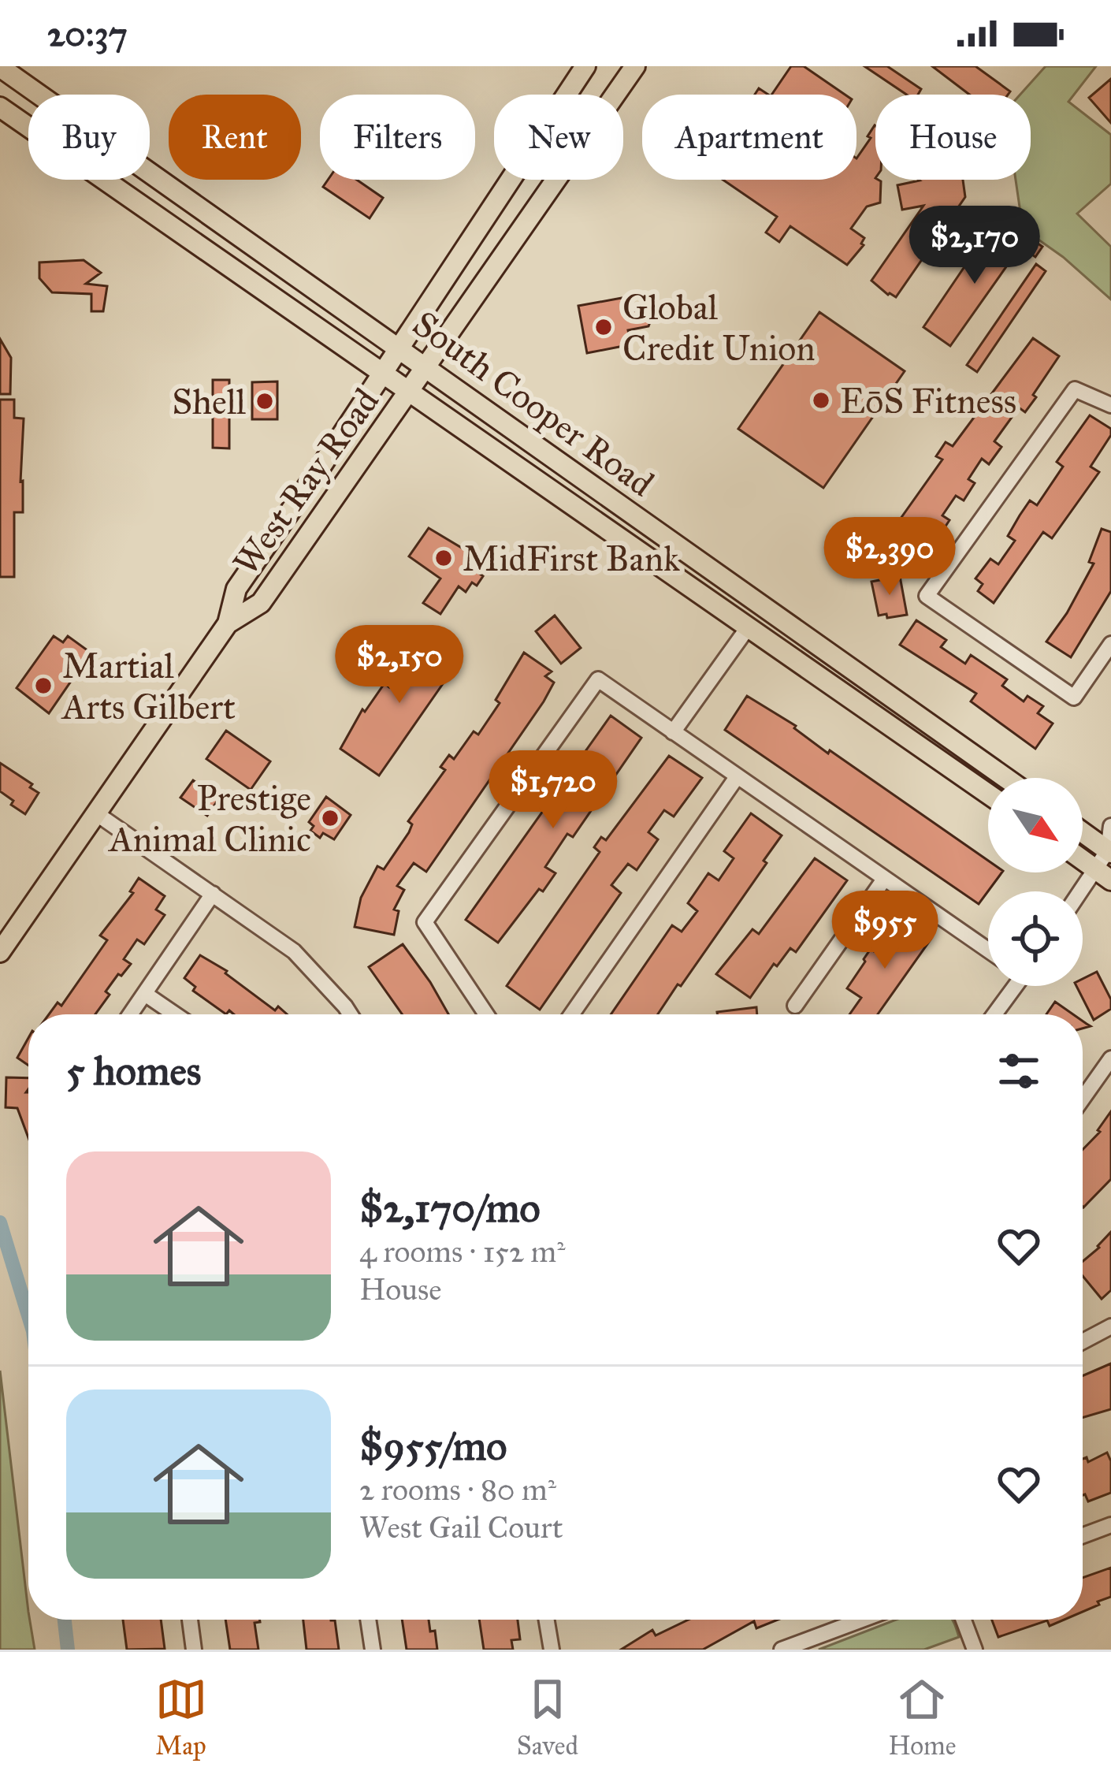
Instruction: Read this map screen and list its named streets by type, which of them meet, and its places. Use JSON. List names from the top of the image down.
{
  "streets": {
    "main road": ["South Cooper Road", "West Ray Road"]
  },
  "crossings": [
    ["South Cooper Road", "West Ray Road"]
  ],
  "places": [
    "Global Credit Union",
    "EōS Fitness",
    "Shell",
    "MidFirst Bank",
    "Martial Arts Gilbert",
    "Prestige Animal Clinic"
  ],
  "north": "bottom right",
  "page": {
    "status": "20:37",
    "chip": [
      "Buy",
      "Rent",
      "Filters",
      "New",
      "Apartment",
      "House"
    ],
    "price": [
      "$2,170",
      "$2,390",
      "$2,150",
      "$1,720",
      "$955"
    ],
    "heading": "5 homes",
    "list": [
      {
        "name": "$2,170/mo",
        "note": "4 rooms · 152 m² · House"
      },
      {
        "name": "$955/mo",
        "note": "2 rooms · 80 m² · West Gail Court"
      }
    ],
    "tabs": ["Map", "Saved", "Home"]
  }
}
